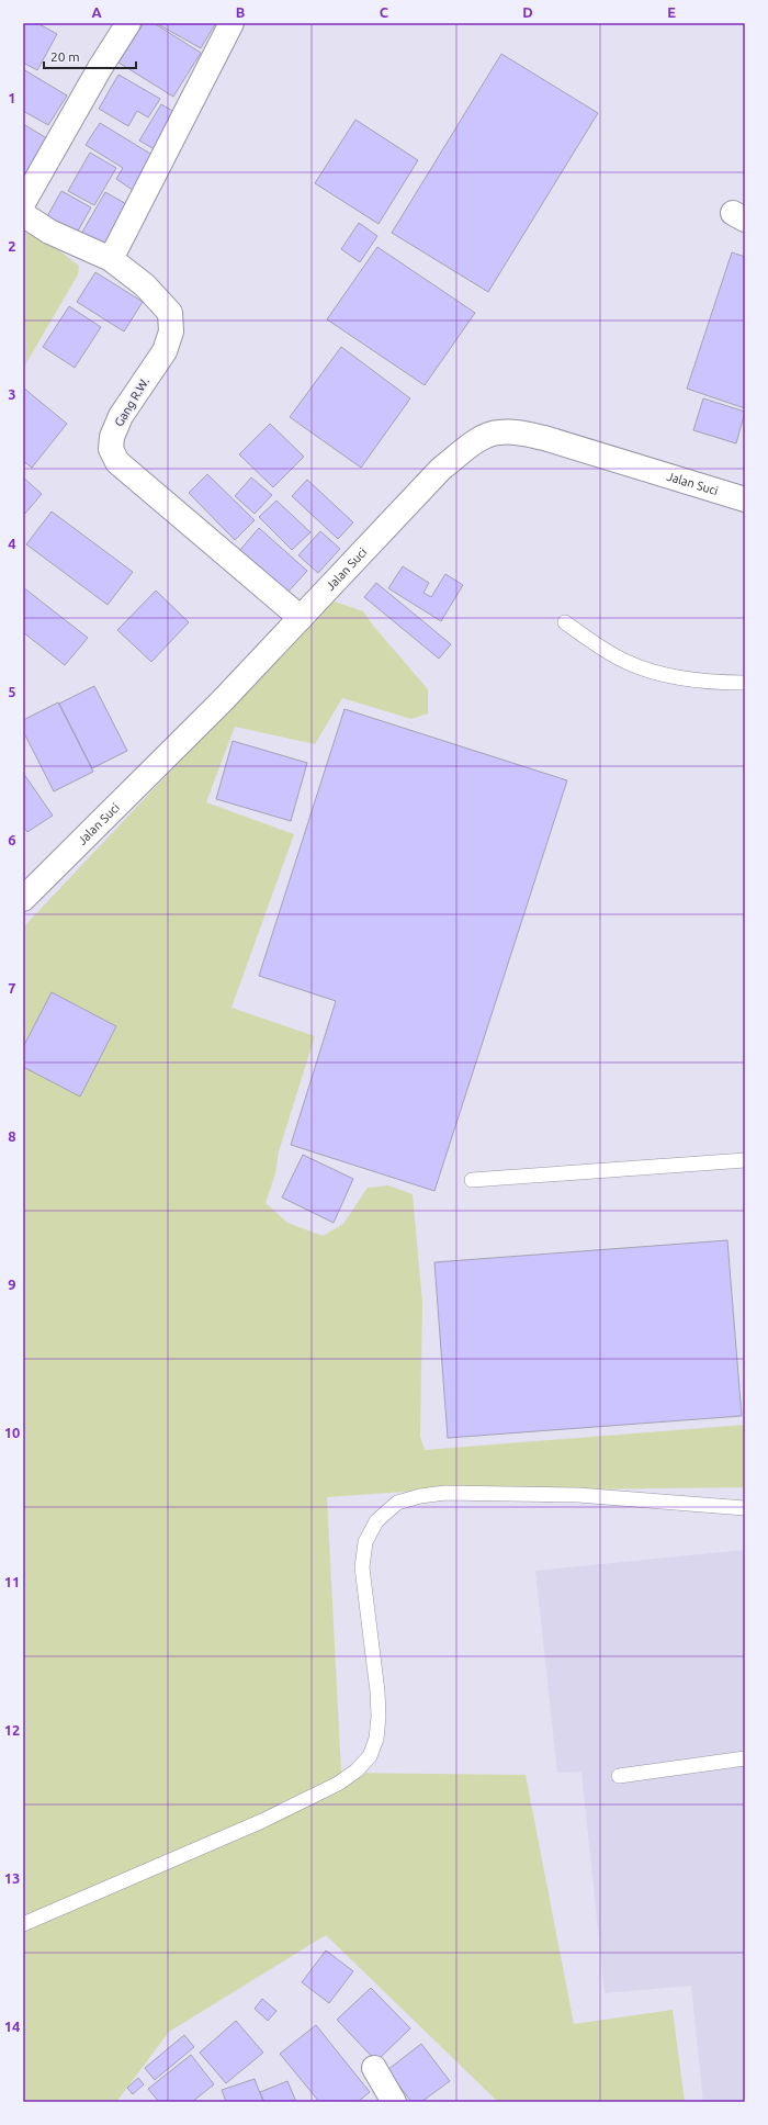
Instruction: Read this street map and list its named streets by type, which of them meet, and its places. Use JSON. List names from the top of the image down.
{
  "streets": {
    "street": ["Gang R.W.", "Jalan Suci"]
  },
  "crossings": [
    ["Gang R.W.", "Jalan Suci"]
  ],
  "scale_bar": "20 m",
  "grid": {
    "columns": [
      "A",
      "B",
      "C",
      "D",
      "E"
    ],
    "rows": [
      "1",
      "2",
      "3",
      "4",
      "5",
      "6",
      "7",
      "8",
      "9",
      "10",
      "11",
      "12",
      "13",
      "14"
    ]
  }
}
